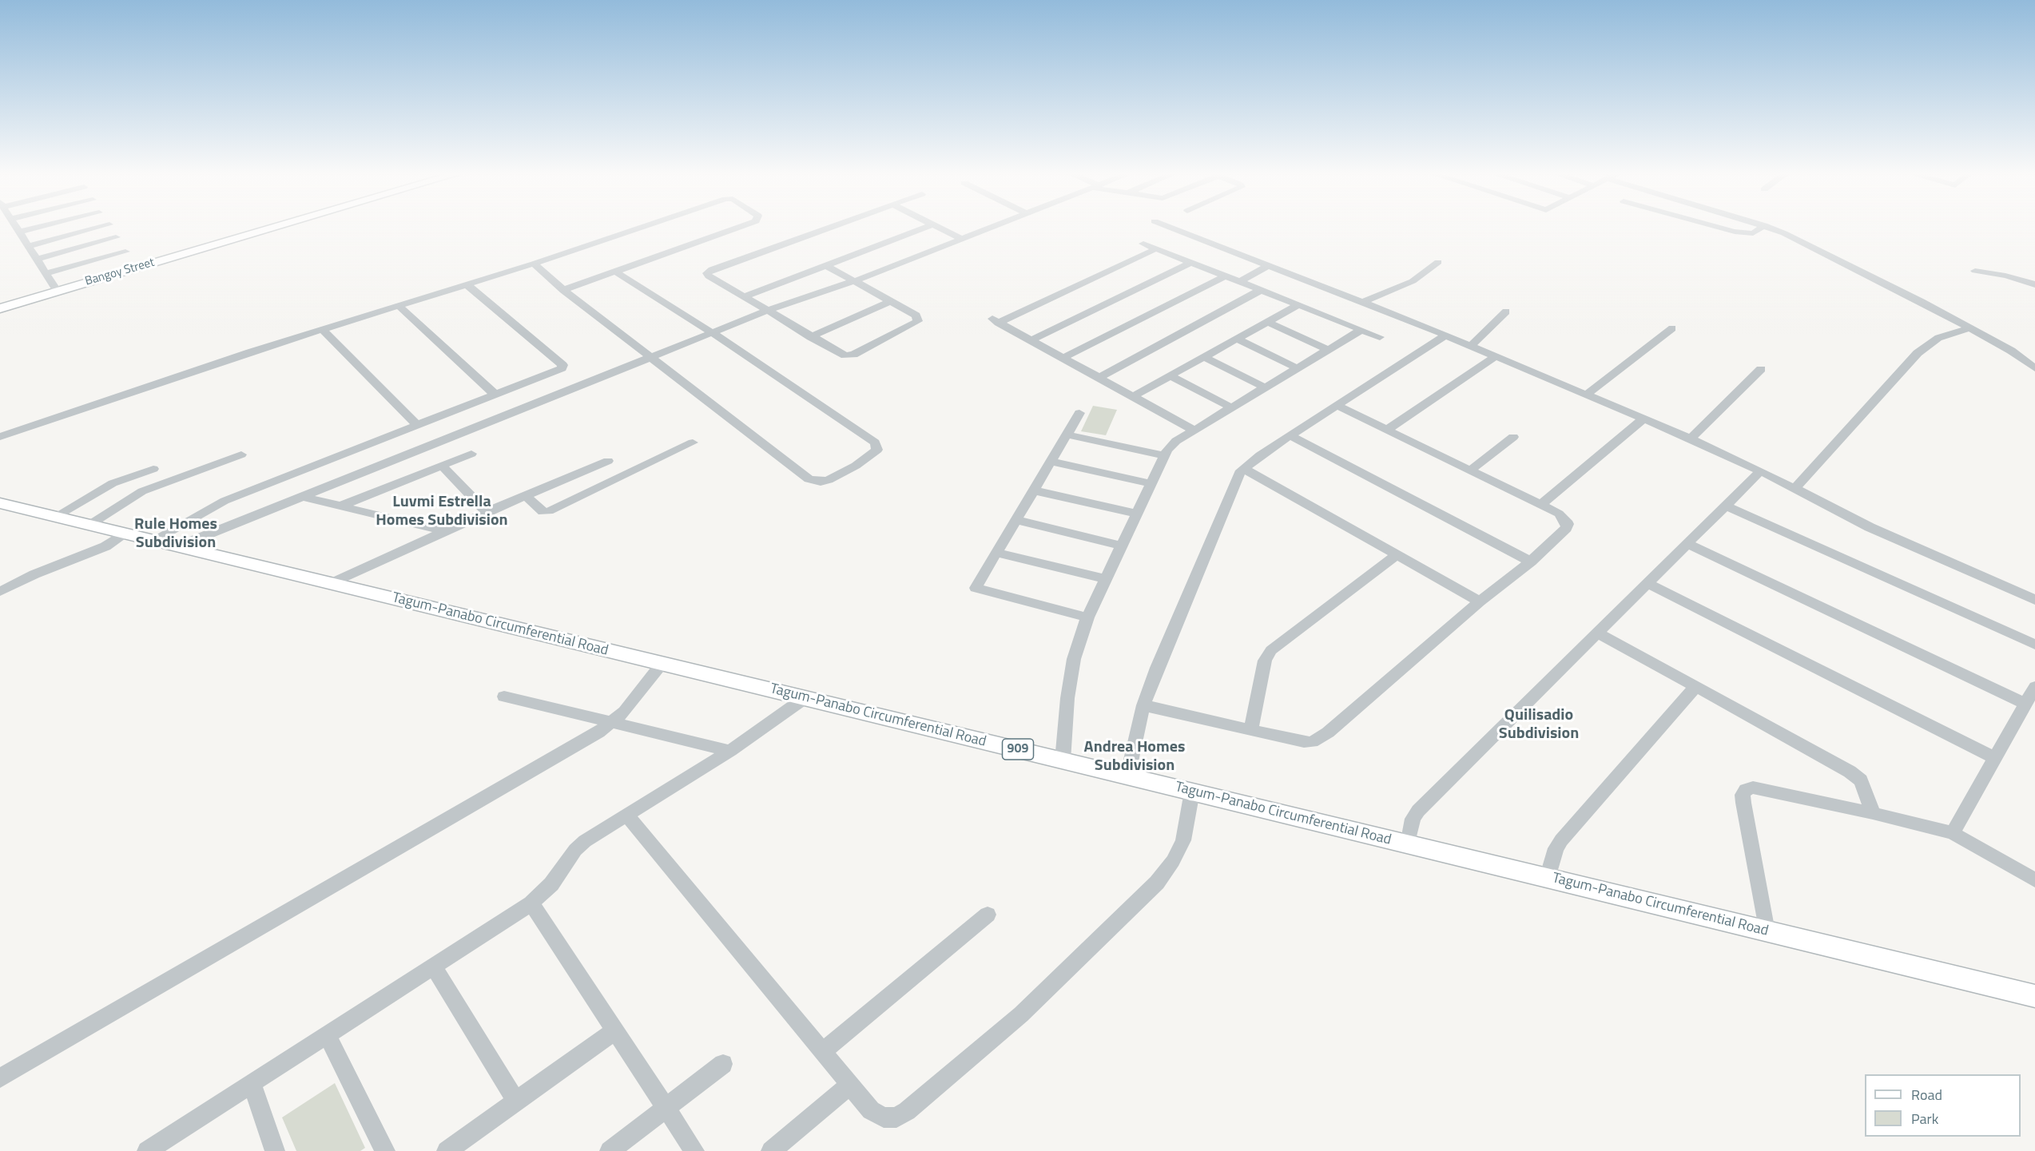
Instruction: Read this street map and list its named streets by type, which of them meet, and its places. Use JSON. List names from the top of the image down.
{
  "streets": {
    "main road": ["Bangoy Street", "Tagum-Panabo Circumferential Road", "909"]
  },
  "districts": [
    "Luvmi Estrella Homes Subdivision",
    "Rule Homes Subdivision",
    "Quilisadio Subdivision",
    "Andrea Homes Subdivision"
  ],
  "legend": ["Road", "Park"]
}
